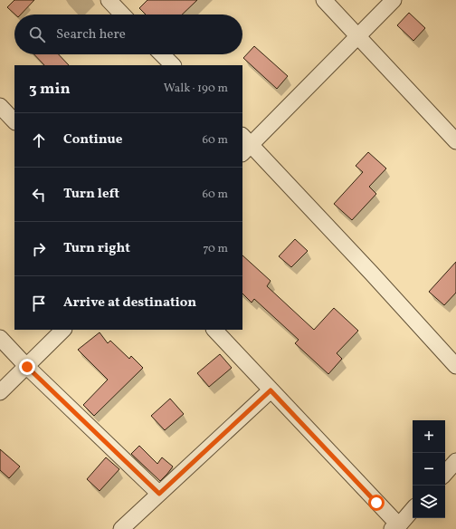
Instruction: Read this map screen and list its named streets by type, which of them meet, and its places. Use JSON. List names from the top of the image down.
{
  "page": {
    "search": "Search here",
    "heading": ["3 min", "Walk · 190 m"],
    "list": [
      ["Continue", "60 m"],
      ["Turn left", "60 m"],
      ["Turn right", "70 m"],
      "Arrive at destination"
    ],
    "map_buttons": ["+", "−"]
  }
}
